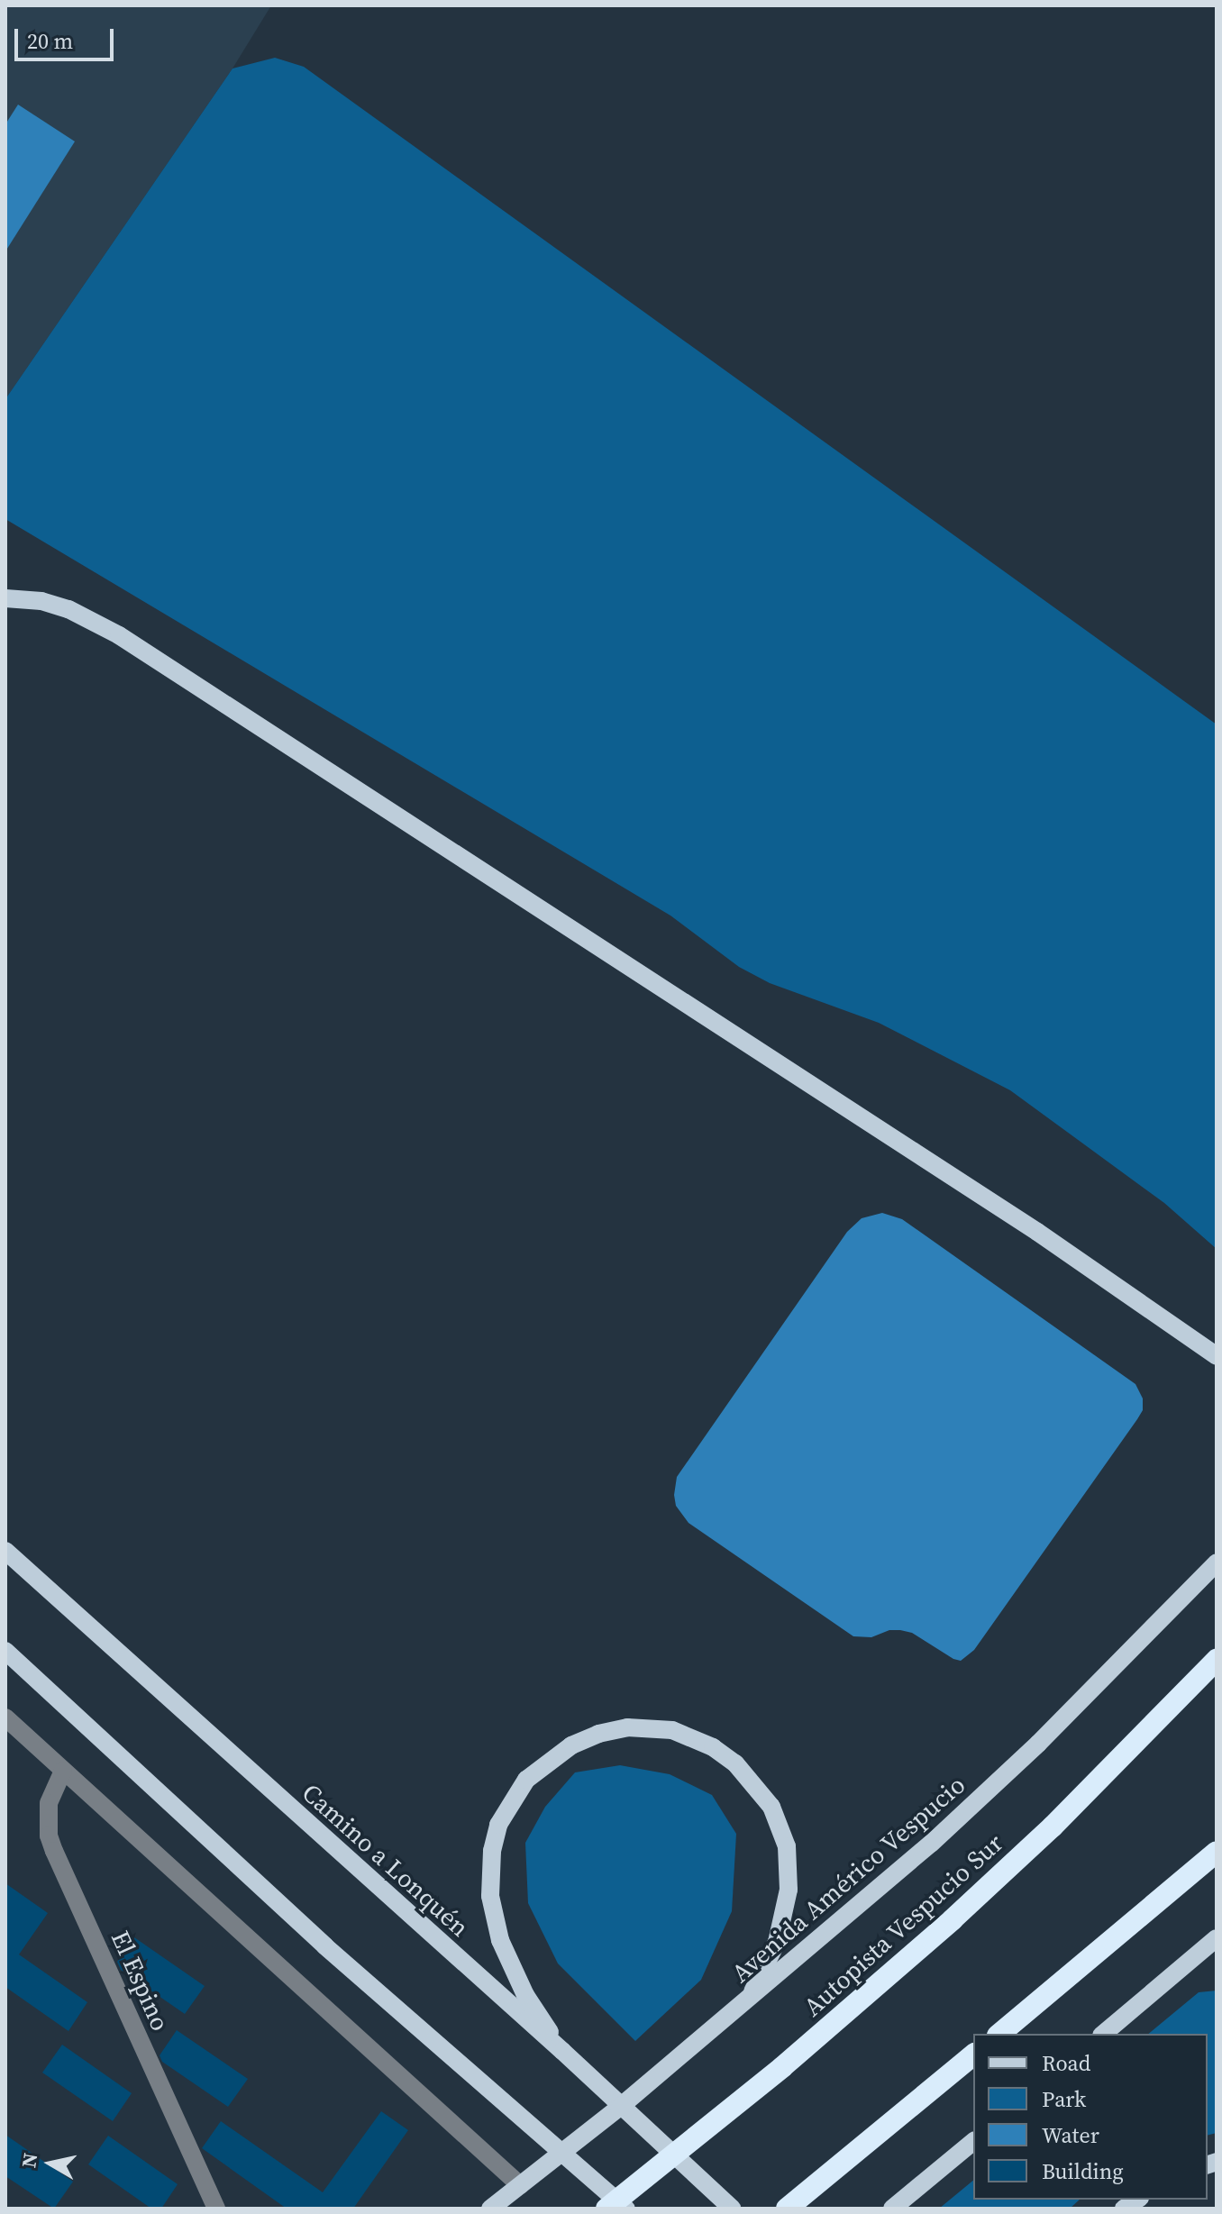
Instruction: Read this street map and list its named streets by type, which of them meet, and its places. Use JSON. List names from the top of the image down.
{
  "streets": {
    "highway": ["Autopista Vespucio Sur"],
    "main road": ["Camino a Lonquén", "Avenida Américo Vespucio"],
    "street": ["El Espino"]
  },
  "legend": [
    "Road",
    "Park",
    "Water",
    "Building"
  ],
  "scale_bar": "20 m",
  "north": "left"
}
